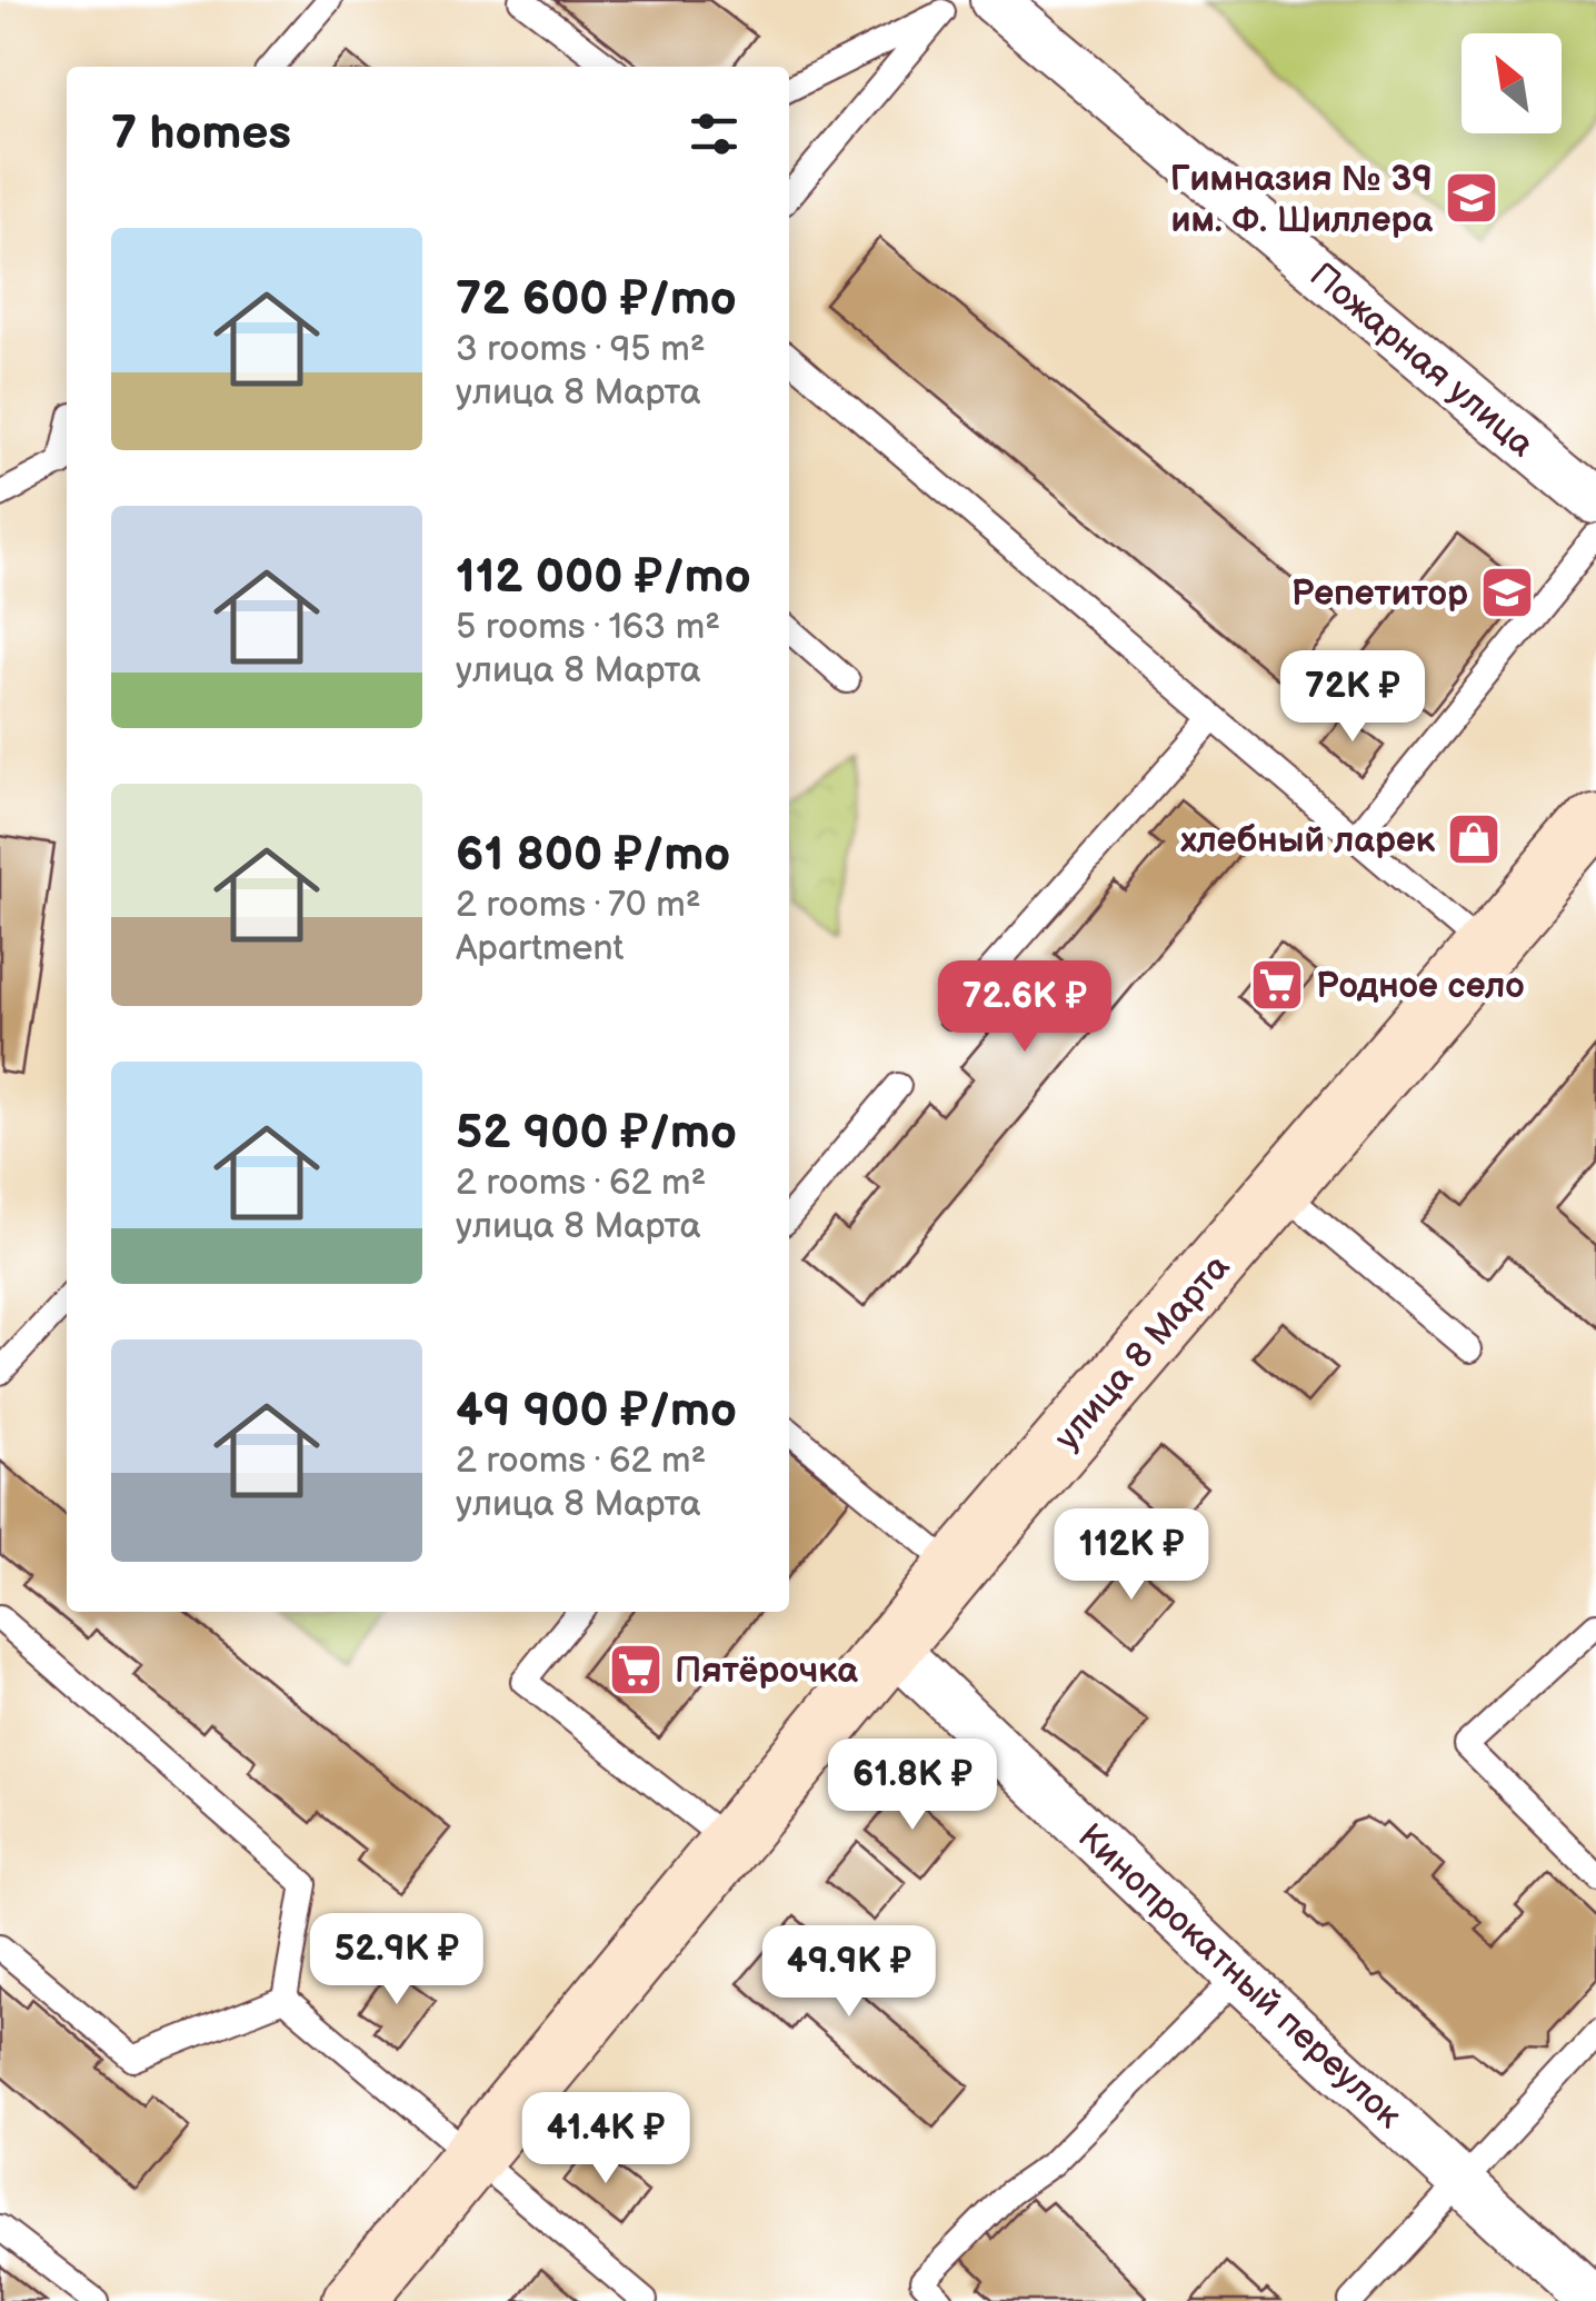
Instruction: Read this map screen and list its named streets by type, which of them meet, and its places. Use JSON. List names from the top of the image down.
{
  "streets": {
    "street": ["Пожарная улица", "улица 8 Марта", "Кинопрокатный переулок"]
  },
  "crossings": [
    ["улица 8 Марта", "Кинопрокатный переулок"]
  ],
  "places": {
    "school or university": ["Гимназия № 39 им. Ф. Шиллера", "Репетитор"],
    "shop": ["хлебный ларек"],
    "supermarket": ["Родное село", "Пятёрочка"]
  },
  "north": "top left",
  "page": {
    "heading": "7 homes",
    "list": [
      {
        "name": "72 600 ₽/mo",
        "note": "3 rooms · 95 m² · улица 8 Марта"
      },
      {
        "name": "112 000 ₽/mo",
        "note": "5 rooms · 163 m² · улица 8 Марта"
      },
      {
        "name": "61 800 ₽/mo",
        "note": "2 rooms · 70 m² · Apartment"
      },
      {
        "name": "52 900 ₽/mo",
        "note": "2 rooms · 62 m² · улица 8 Марта"
      },
      {
        "name": "49 900 ₽/mo",
        "note": "2 rooms · 62 m² · улица 8 Марта"
      }
    ],
    "price": [
      "72K ₽",
      "72.6K ₽",
      "112K ₽",
      "61.8K ₽",
      "52.9K ₽",
      "49.9K ₽",
      "41.4K ₽"
    ]
  }
}
